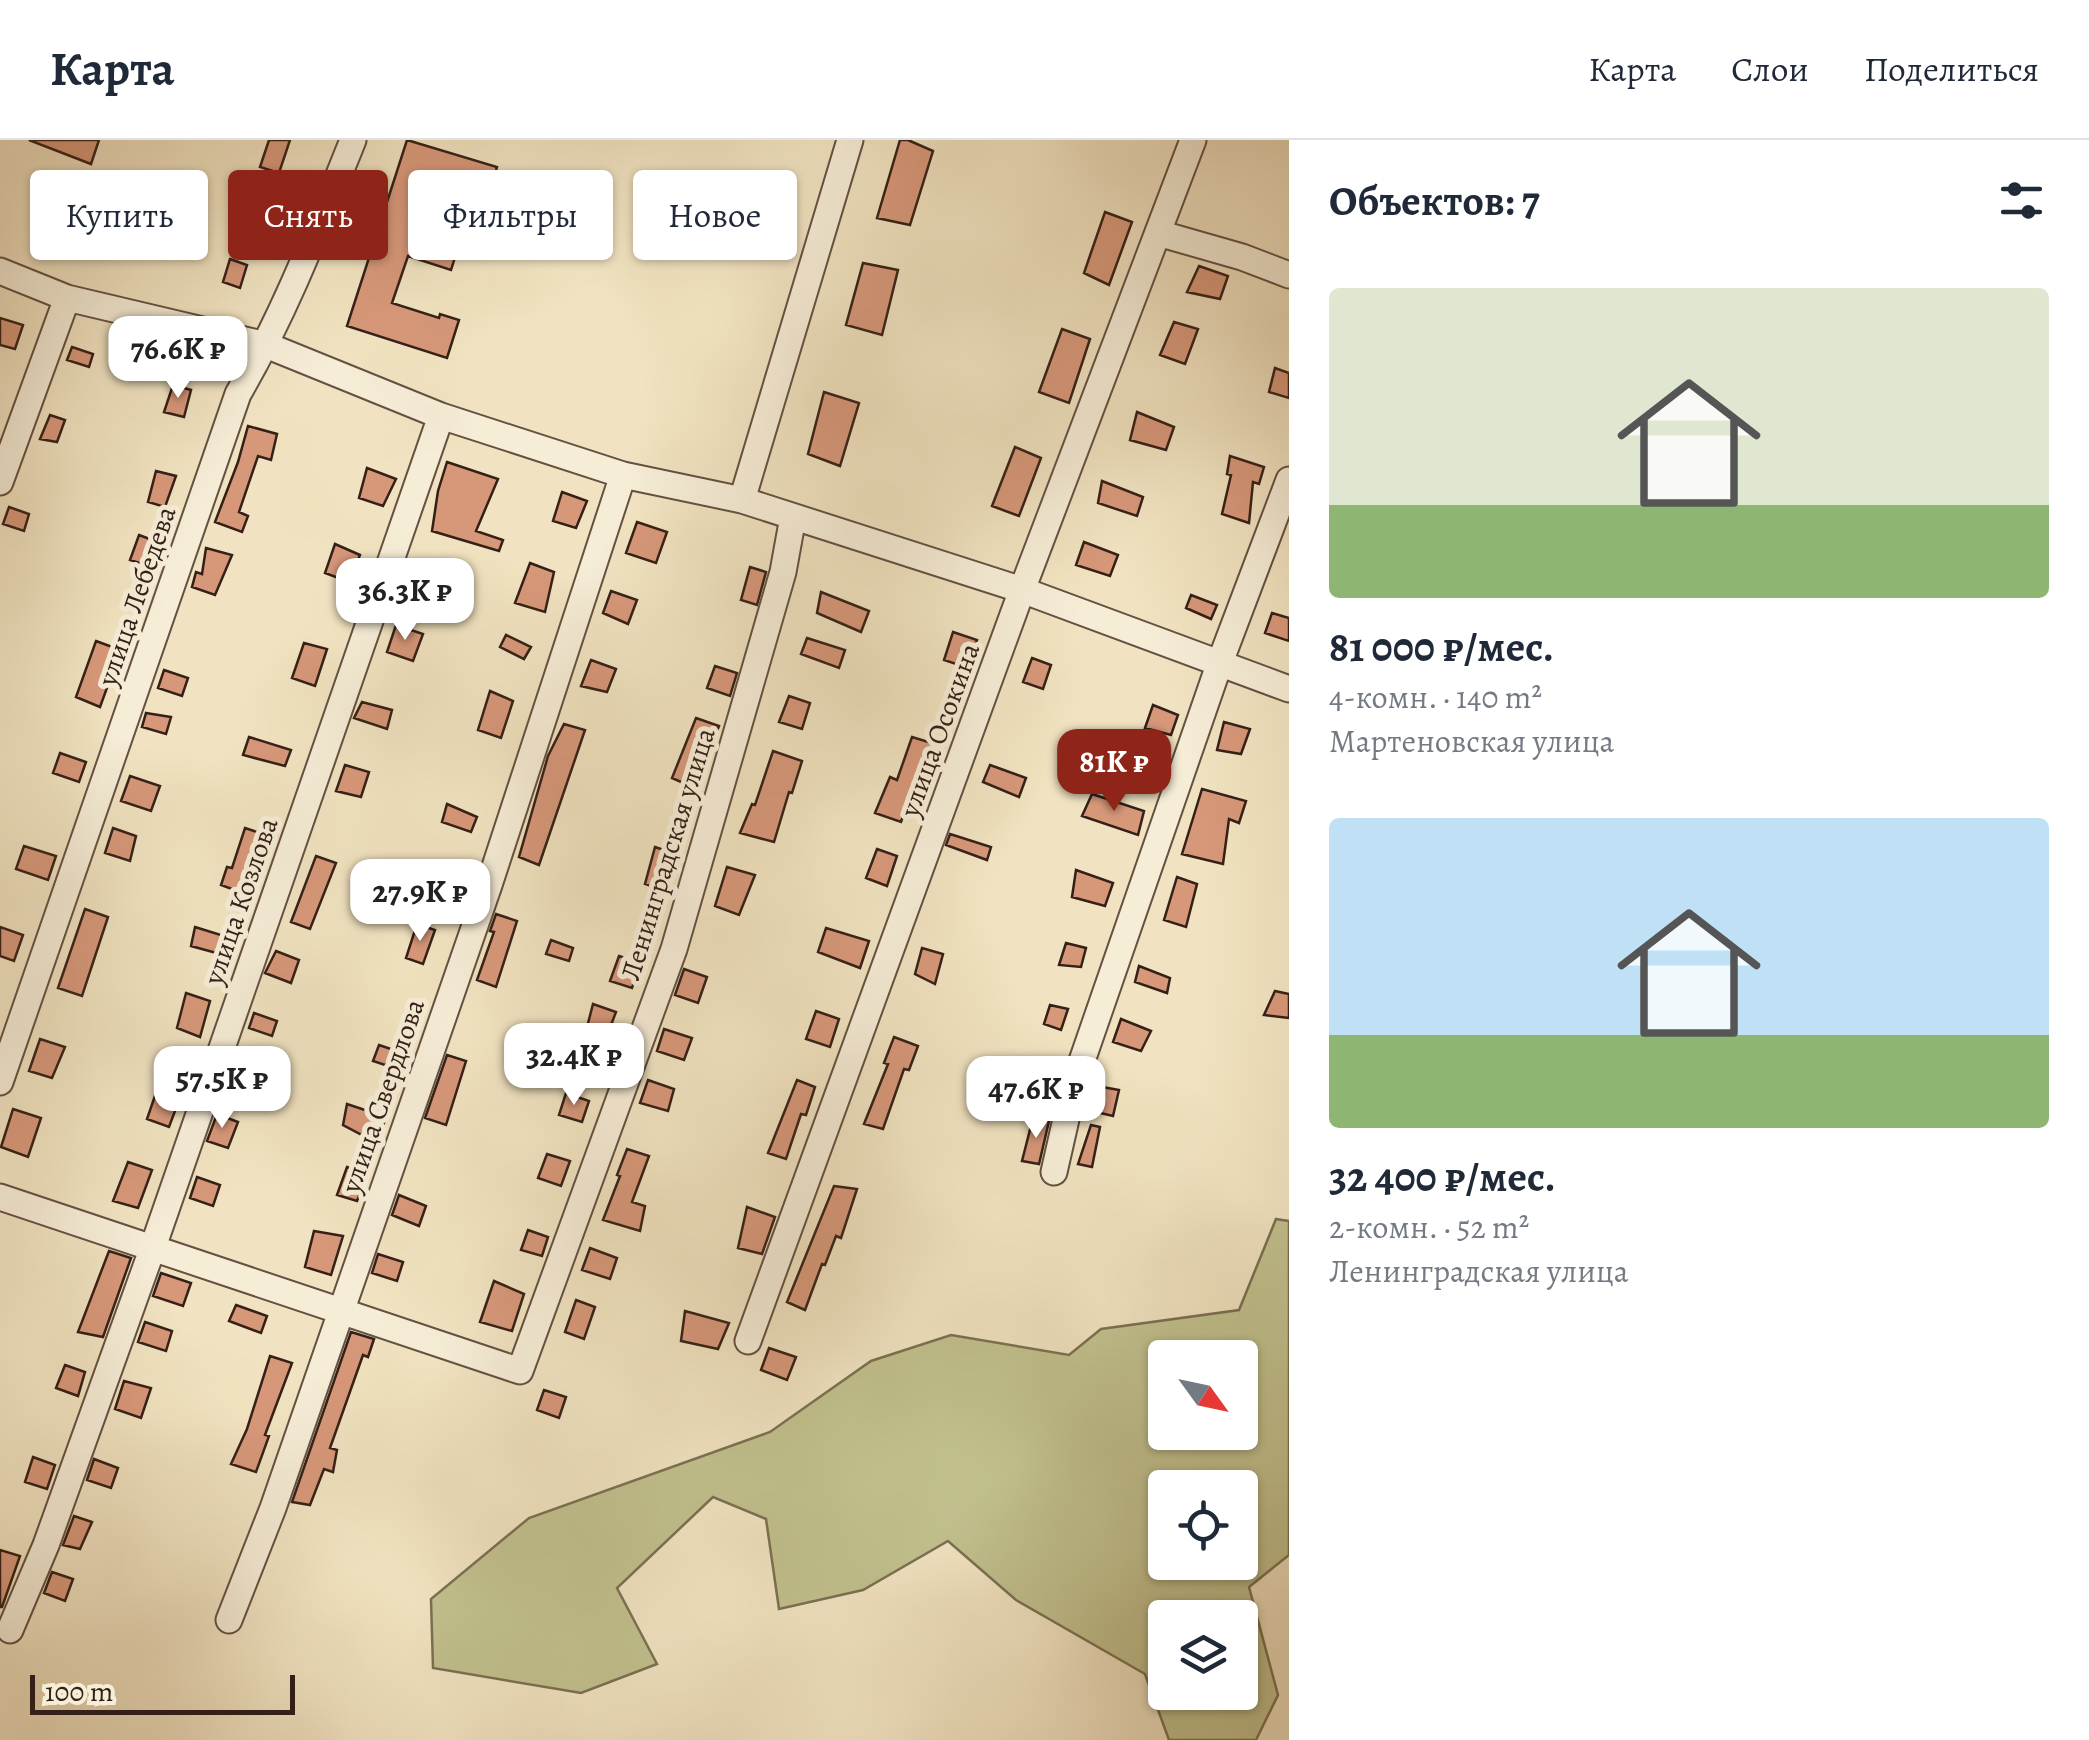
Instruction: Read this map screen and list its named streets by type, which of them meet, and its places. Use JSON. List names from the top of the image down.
{
  "streets": {
    "street": [
      "улица Лебедева",
      "улица Осокина",
      "Ленинградская улица",
      "улица Козлова",
      "улица Свердлова"
    ]
  },
  "crossings": [
    ["Ленинградская улица", "улица Свердлова"]
  ],
  "scale_bar": "100 m",
  "north": "bottom right",
  "page": {
    "header": "Карта",
    "nav": ["Карта", "Слои", "Поделиться"],
    "heading": "Объектов: 7",
    "chip": [
      "Купить",
      "Снять",
      "Фильтры",
      "Новое"
    ],
    "list": [
      {
        "name": "81 000 ₽/мес.",
        "note": "4-комн. · 140 m² · Мартеновская улица"
      },
      {
        "name": "32 400 ₽/мес.",
        "note": "2-комн. · 52 m² · Ленинградская улица"
      }
    ],
    "price": [
      "76.6K ₽",
      "36.3K ₽",
      "81K ₽",
      "27.9K ₽",
      "32.4K ₽",
      "57.5K ₽",
      "47.6K ₽"
    ],
    "scale": "100 m"
  }
}
